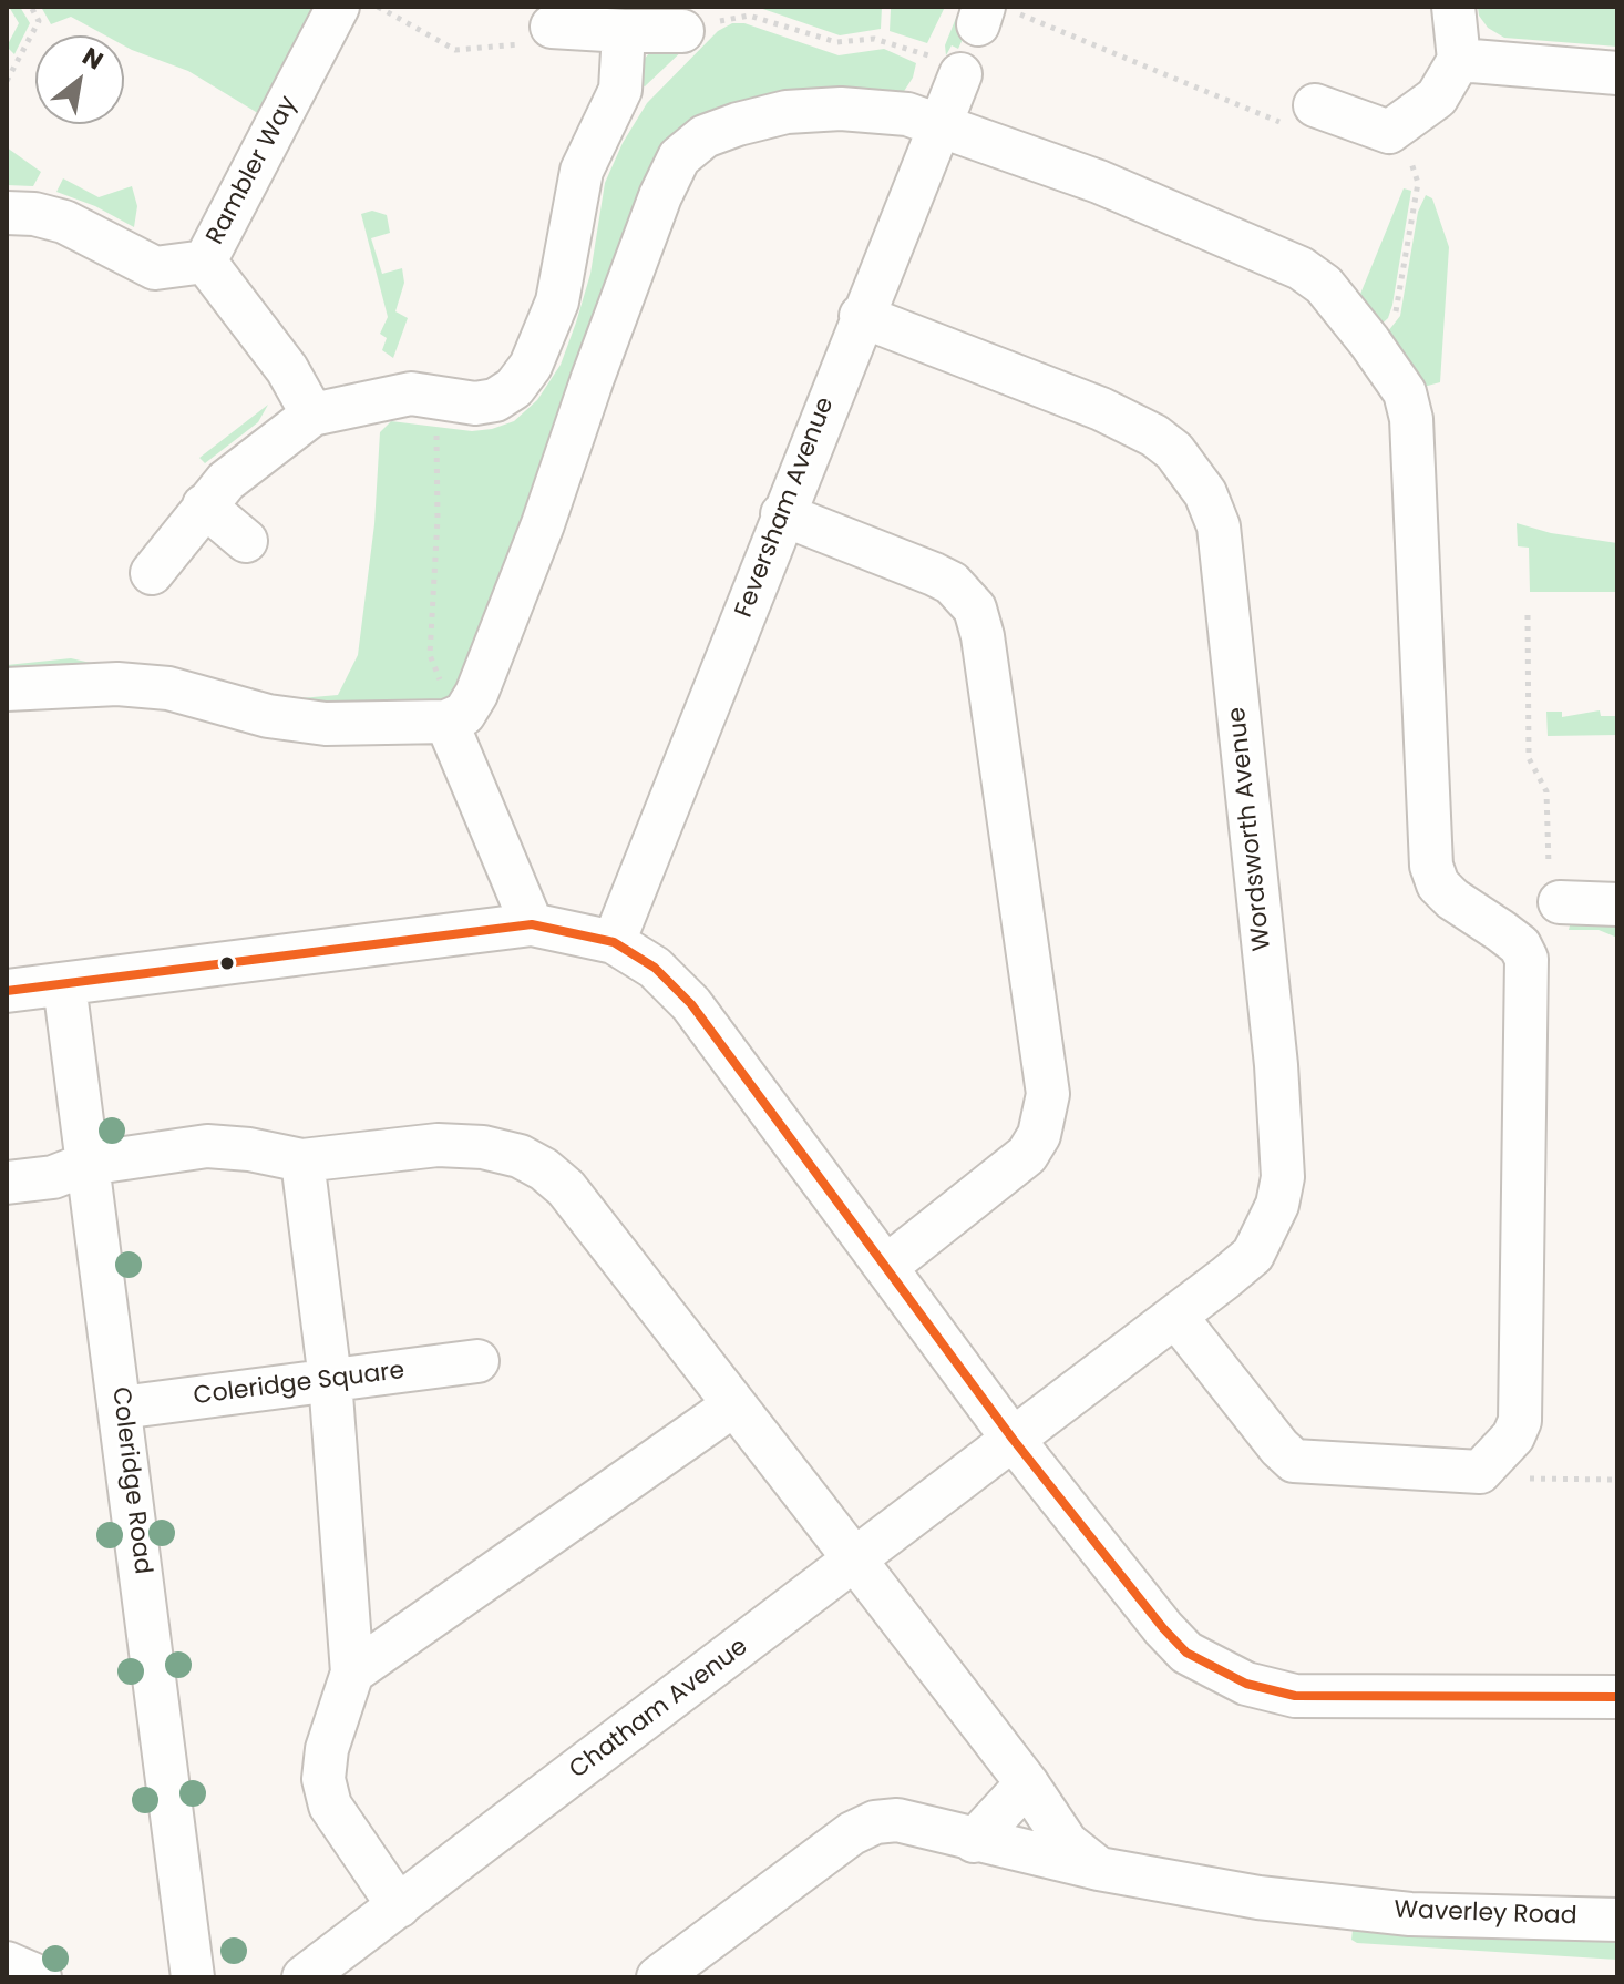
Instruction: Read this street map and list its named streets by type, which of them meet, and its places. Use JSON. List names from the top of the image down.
{
  "streets": {
    "street": [
      "Rambler Way",
      "Feversham Avenue",
      "Wordsworth Avenue",
      "Coleridge Square",
      "Coleridge Road",
      "Chatham Avenue",
      "Waverley Road"
    ]
  },
  "crossings": [
    ["Feversham Avenue", "Wordsworth Avenue"],
    ["Wordsworth Avenue", "Chatham Avenue"],
    ["Coleridge Square", "Coleridge Road"]
  ],
  "north": "top right"
}
